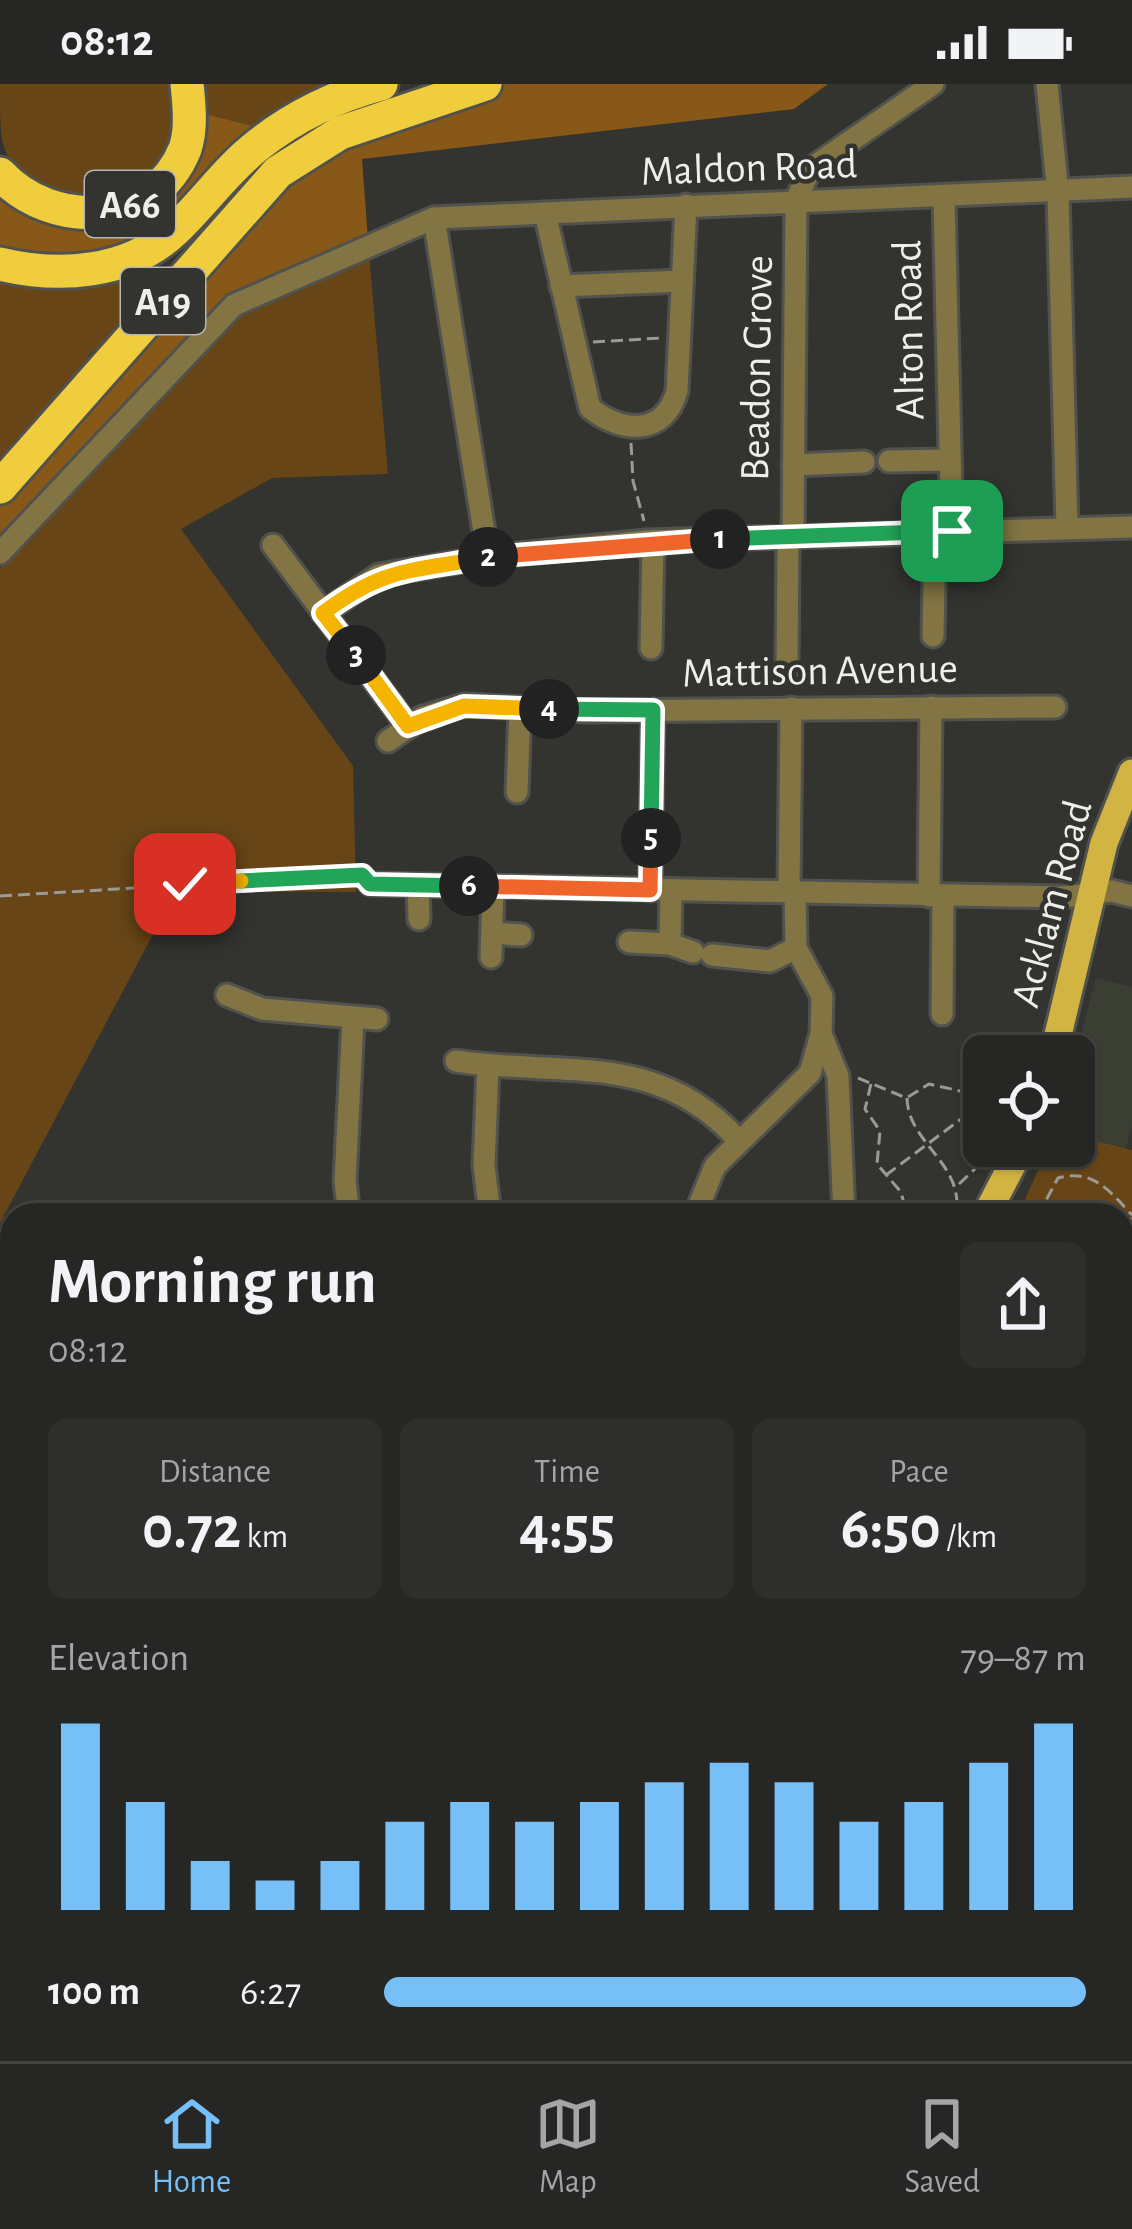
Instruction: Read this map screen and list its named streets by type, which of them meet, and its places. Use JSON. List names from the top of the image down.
{
  "streets": {
    "highway": ["A66", "A19"],
    "main road": ["Acklam Road"],
    "street": [
      "Maldon Road",
      "Alton Road",
      "Beadon Grove",
      "Mattison Avenue"
    ]
  },
  "crossings": [
    ["Maldon Road", "Alton Road"],
    ["Maldon Road", "Beadon Grove"]
  ],
  "page": {
    "status": "08:12",
    "pins": [
      "1",
      "2",
      "3",
      "4",
      "5",
      "6"
    ],
    "heading": ["Morning run", "08:12"],
    "stats": [
      ["Distance", "0.72 km"],
      ["Time", "4:55"],
      ["Pace", "6:50 /km"]
    ],
    "chart": ["Elevation", "79–87 m"],
    "list": [
      {
        "name": "100 m",
        "note": "6:27"
      }
    ],
    "tabs": ["Home", "Map", "Saved"]
  }
}
